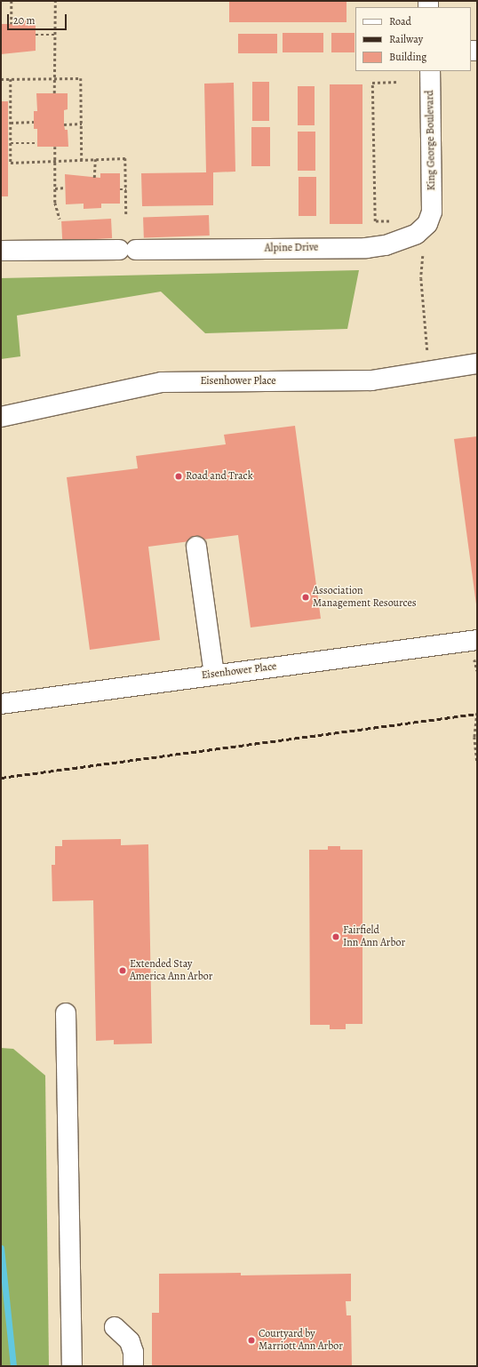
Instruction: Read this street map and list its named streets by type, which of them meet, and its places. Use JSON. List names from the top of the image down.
{
  "streets": {
    "street": ["King George Boulevard", "Alpine Drive", "Eisenhower Place"]
  },
  "crossings": [
    ["King George Boulevard", "Alpine Drive"]
  ],
  "places": [
    "Road and Track",
    "Association Management Resources",
    "Fairfield Inn Ann Arbor",
    "Extended Stay America Ann Arbor",
    "Courtyard by Marriott Ann Arbor"
  ],
  "legend": ["Road", "Railway", "Building"],
  "scale_bar": "20 m"
}
